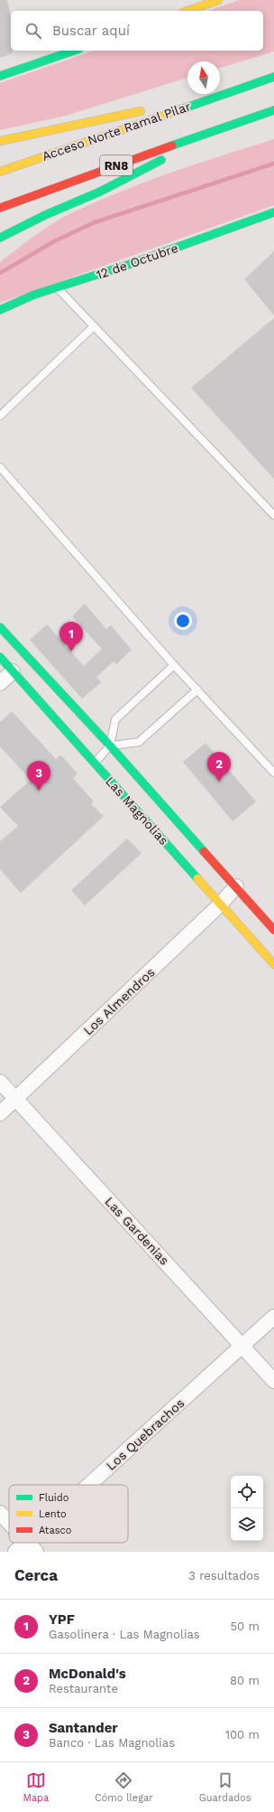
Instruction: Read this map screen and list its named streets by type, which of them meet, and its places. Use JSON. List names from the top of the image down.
{
  "streets": {
    "main road": [
      "Acceso Norte Ramal Pilar",
      "RN8",
      "12 de Octubre",
      "Las Magnolias"
    ],
    "street": ["Los Almendros", "Las Gardenias", "Los Quebrachos"]
  },
  "crossings": [
    ["Las Magnolias", "Los Almendros"],
    ["Los Almendros", "Las Gardenias"],
    ["Las Gardenias", "Los Quebrachos"]
  ],
  "legend": ["Fluido", "Lento", "Atasco"],
  "north": "top",
  "page": {
    "search": "Buscar aquí",
    "pins": ["1", "2", "3"],
    "heading": ["Cerca", "3 resultados"],
    "list": [
      {
        "mark": "1",
        "name": "YPF",
        "note": "Gasolinera · Las Magnolias",
        "value": "50 m"
      },
      {
        "mark": "2",
        "name": "McDonald's",
        "note": "Restaurante",
        "value": "80 m"
      },
      {
        "mark": "3",
        "name": "Santander",
        "note": "Banco · Las Magnolias",
        "value": "100 m"
      }
    ],
    "nav": ["Mapa", "Cómo llegar", "Guardados"]
  }
}
